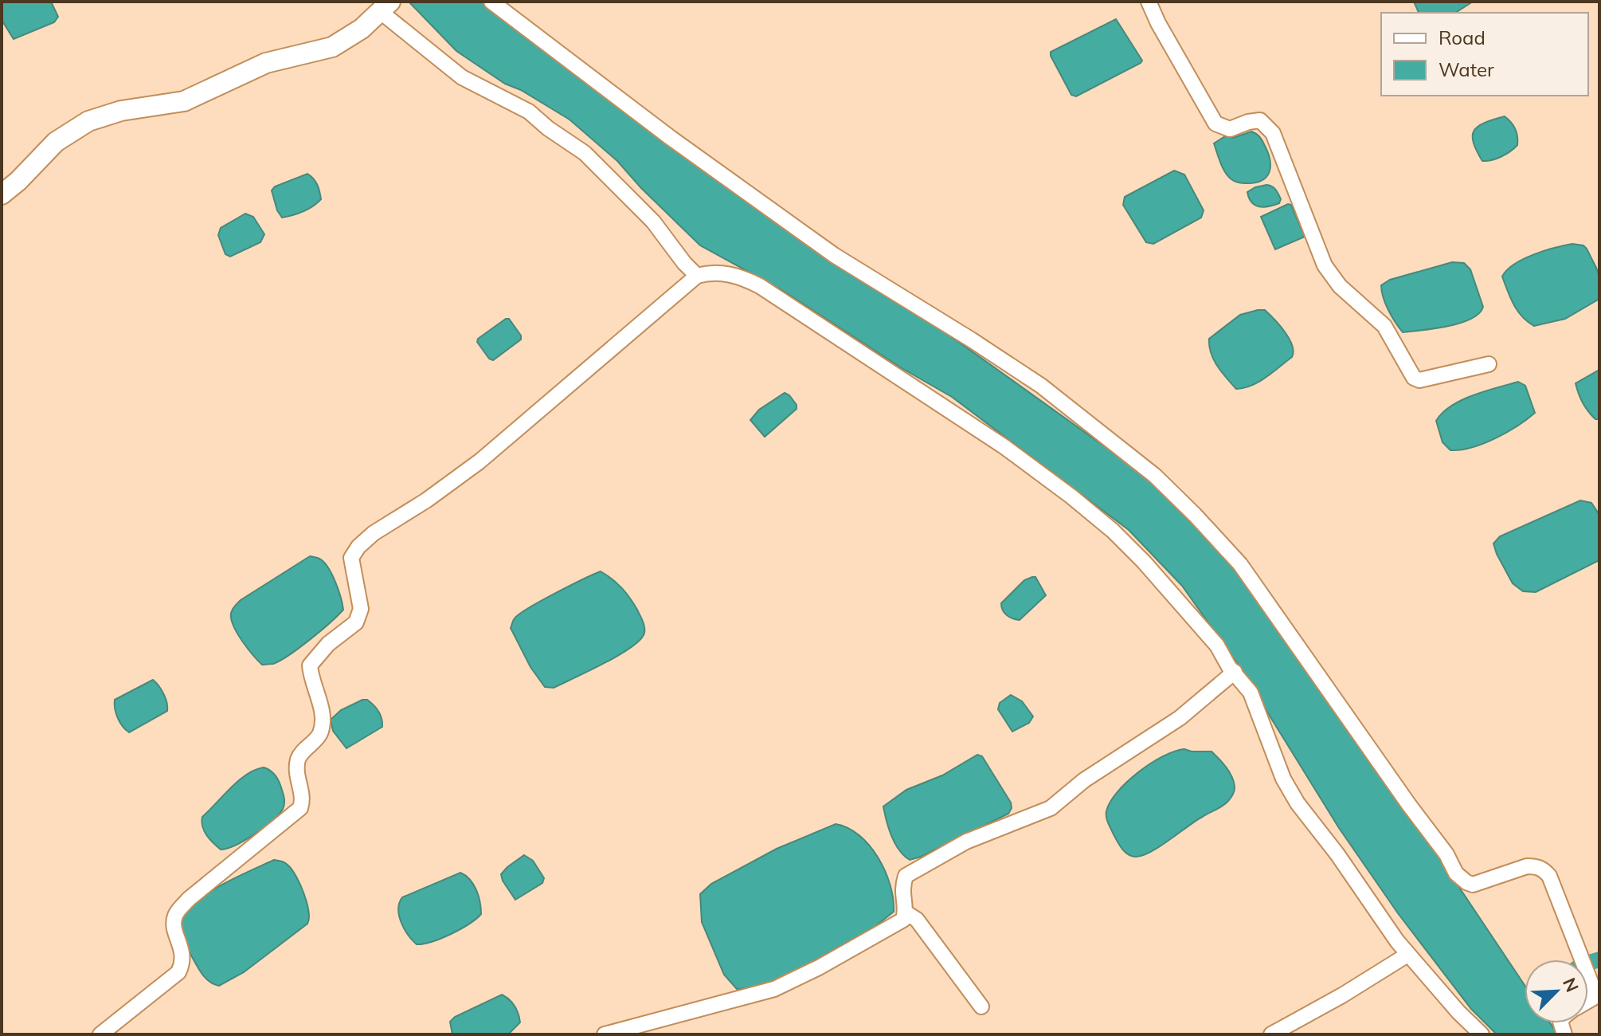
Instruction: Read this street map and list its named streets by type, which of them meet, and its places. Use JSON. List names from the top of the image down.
{
  "legend": ["Road", "Water"],
  "north": "top right"
}
